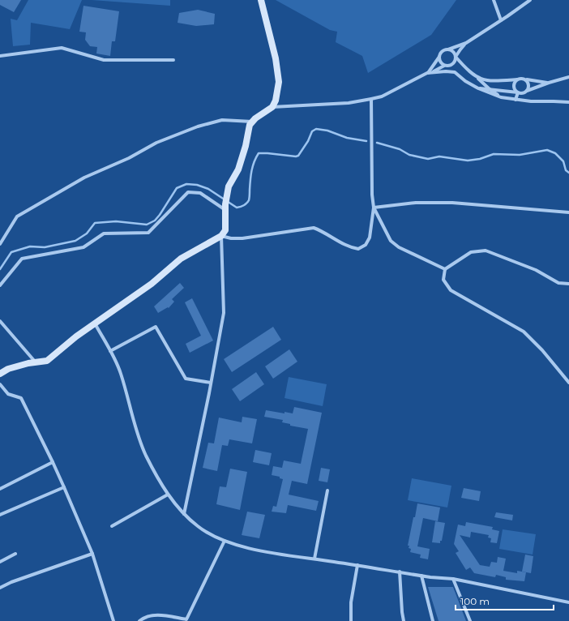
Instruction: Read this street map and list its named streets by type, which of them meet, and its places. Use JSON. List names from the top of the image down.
{
  "scale_bar": "100 m"
}
